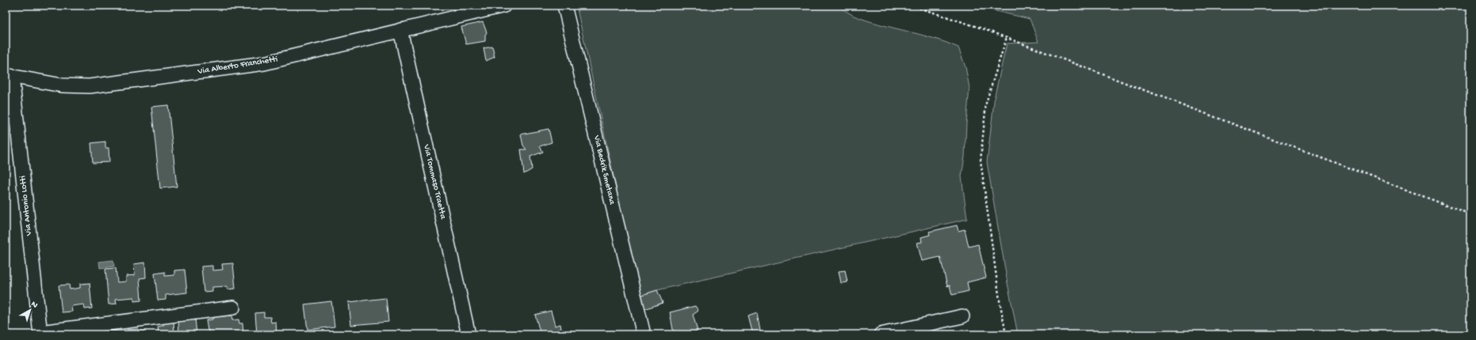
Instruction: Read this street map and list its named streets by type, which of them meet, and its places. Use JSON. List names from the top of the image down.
{
  "streets": {
    "street": [
      "Via Alberto Franchetti",
      "Via Bedrik Smetana",
      "Via Tommaso Traetta",
      "Via Antonio Lotti"
    ]
  },
  "crossings": [
    ["Via Alberto Franchetti", "Via Tommaso Traetta"],
    ["Via Alberto Franchetti", "Via Antonio Lotti"]
  ],
  "north": "top right"
}
